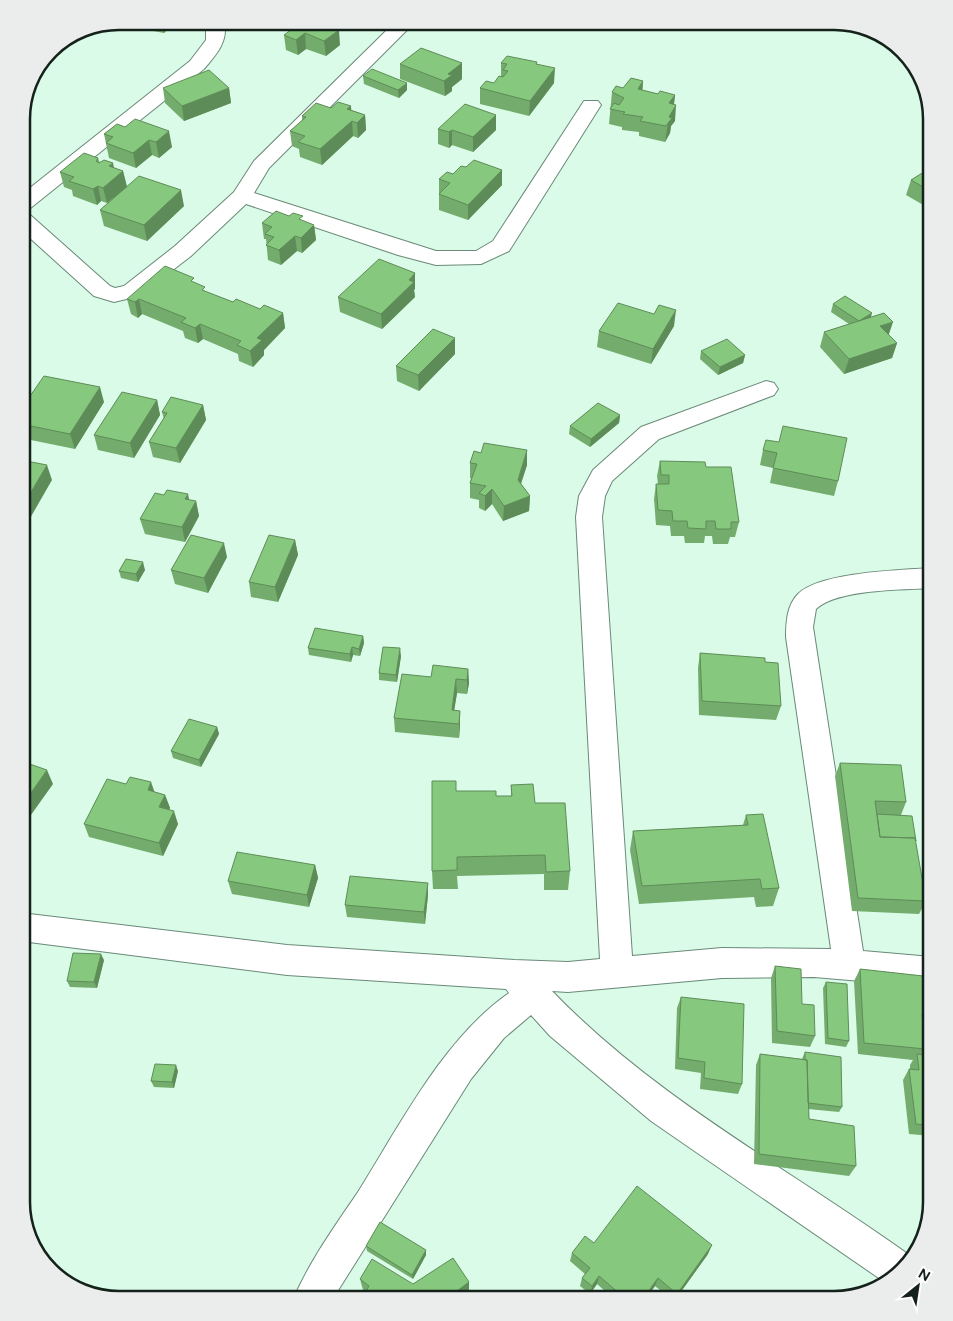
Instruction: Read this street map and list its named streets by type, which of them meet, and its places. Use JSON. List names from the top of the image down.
{
  "north": "top right"
}
